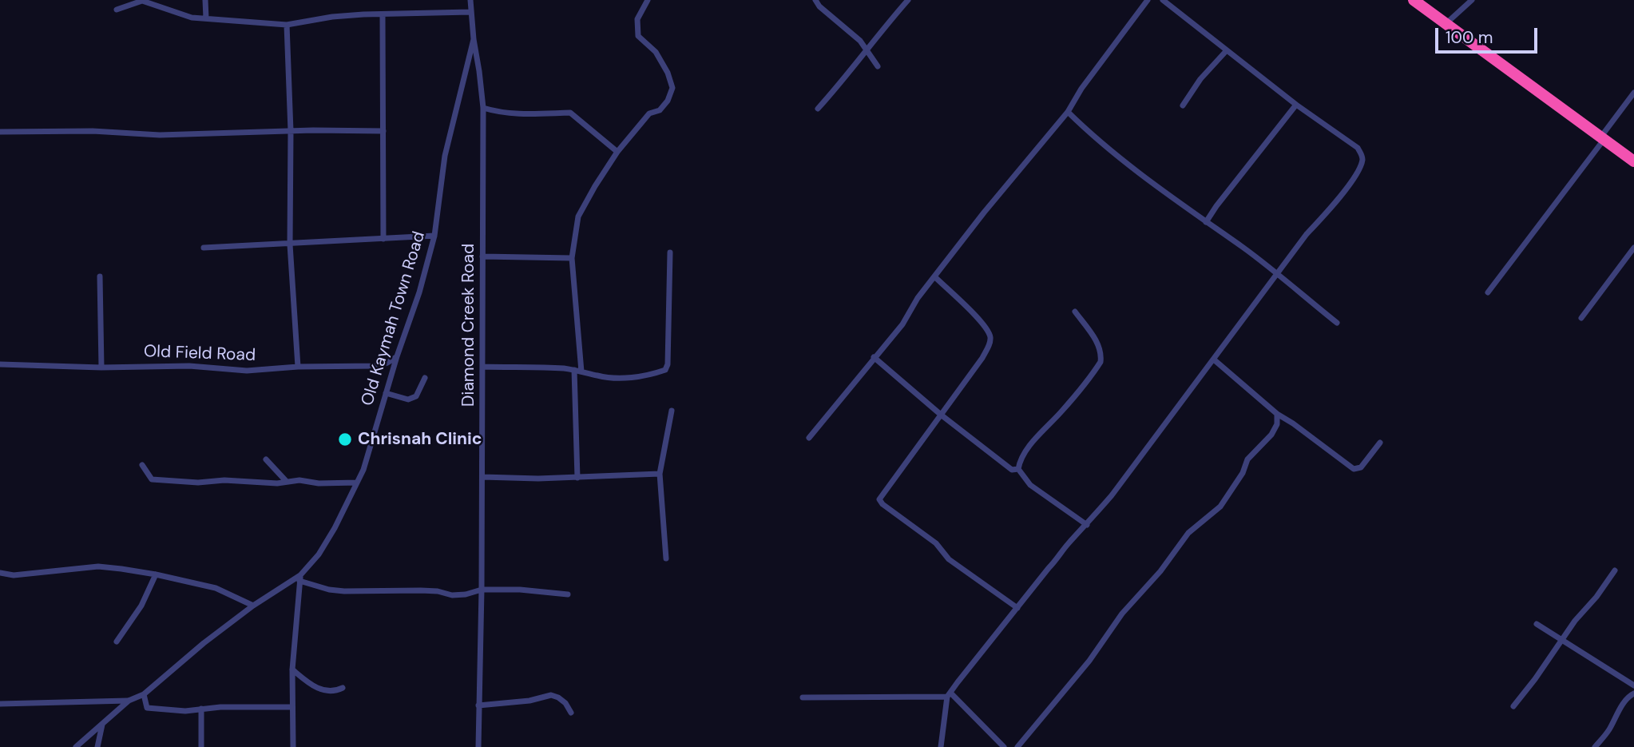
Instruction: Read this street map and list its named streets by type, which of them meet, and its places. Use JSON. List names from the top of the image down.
{
  "streets": {
    "street": ["Old Kaymah Town Road", "Diamond Creek Road", "Old Field Road"]
  },
  "crossings": [
    ["Old Kaymah Town Road", "Diamond Creek Road"],
    ["Old Kaymah Town Road", "Old Field Road"]
  ],
  "places": ["Chrisnah Clinic"],
  "scale_bar": "100 m"
}
